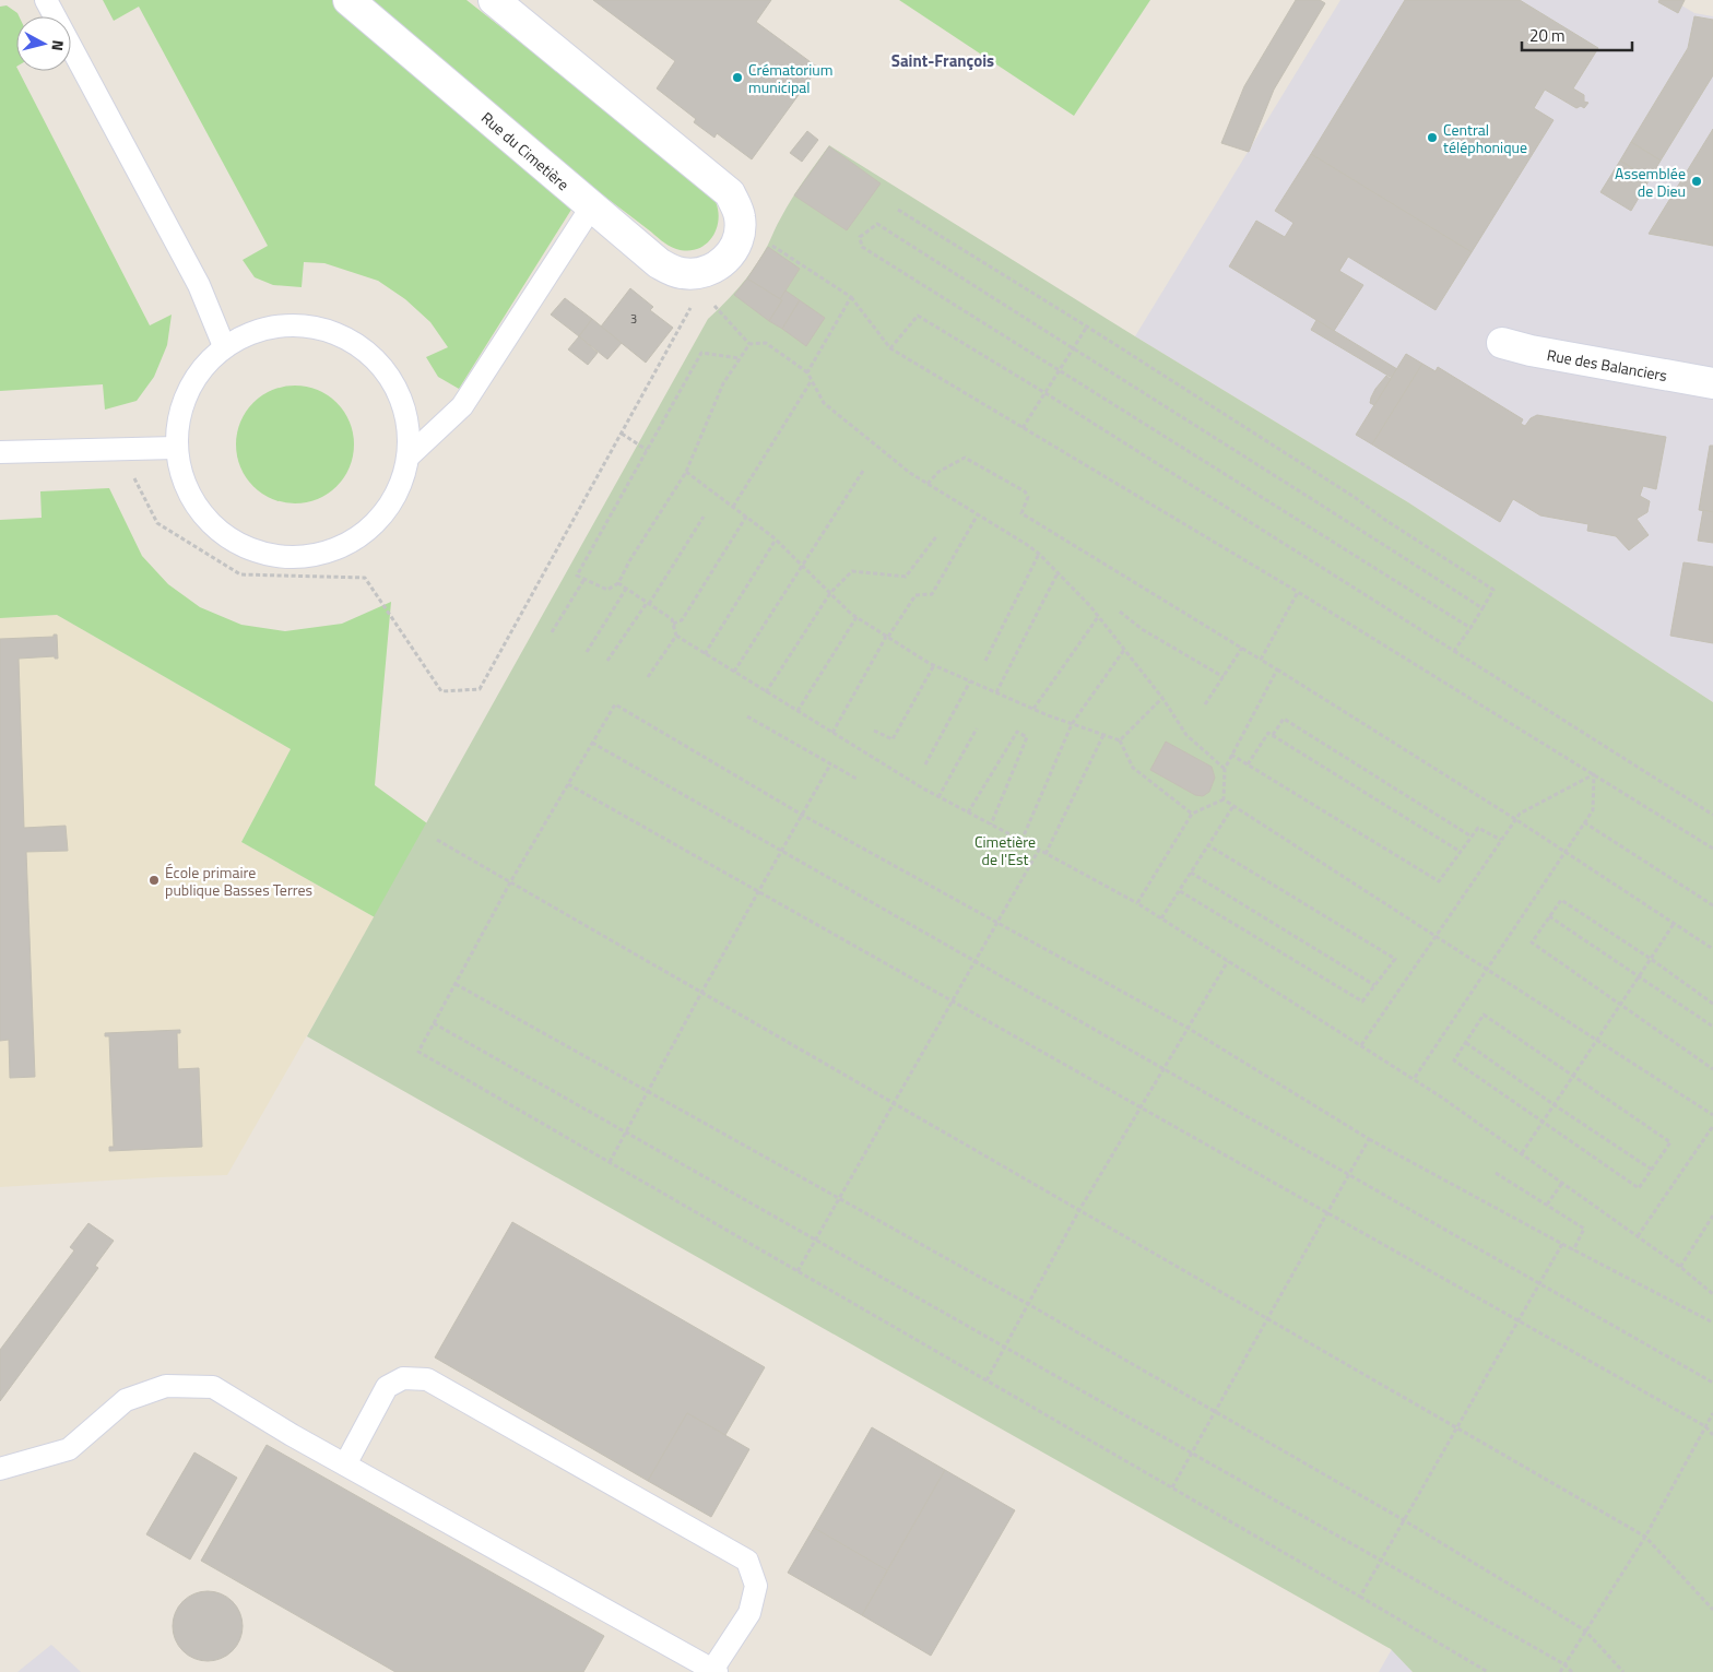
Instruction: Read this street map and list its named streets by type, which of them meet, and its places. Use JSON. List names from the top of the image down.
{
  "streets": {
    "street": ["Rue du Cimetière", "Rue des Balanciers"]
  },
  "districts": ["Saint-François"],
  "parks": ["Cimetière de l'Est"],
  "places": [
    "Crématorium municipal",
    "Central téléphonique",
    "Assemblée de Dieu",
    "École primaire publique Basses Terres"
  ],
  "house_numbers": ["3"],
  "scale_bar": "20 m",
  "north": "right"
}
